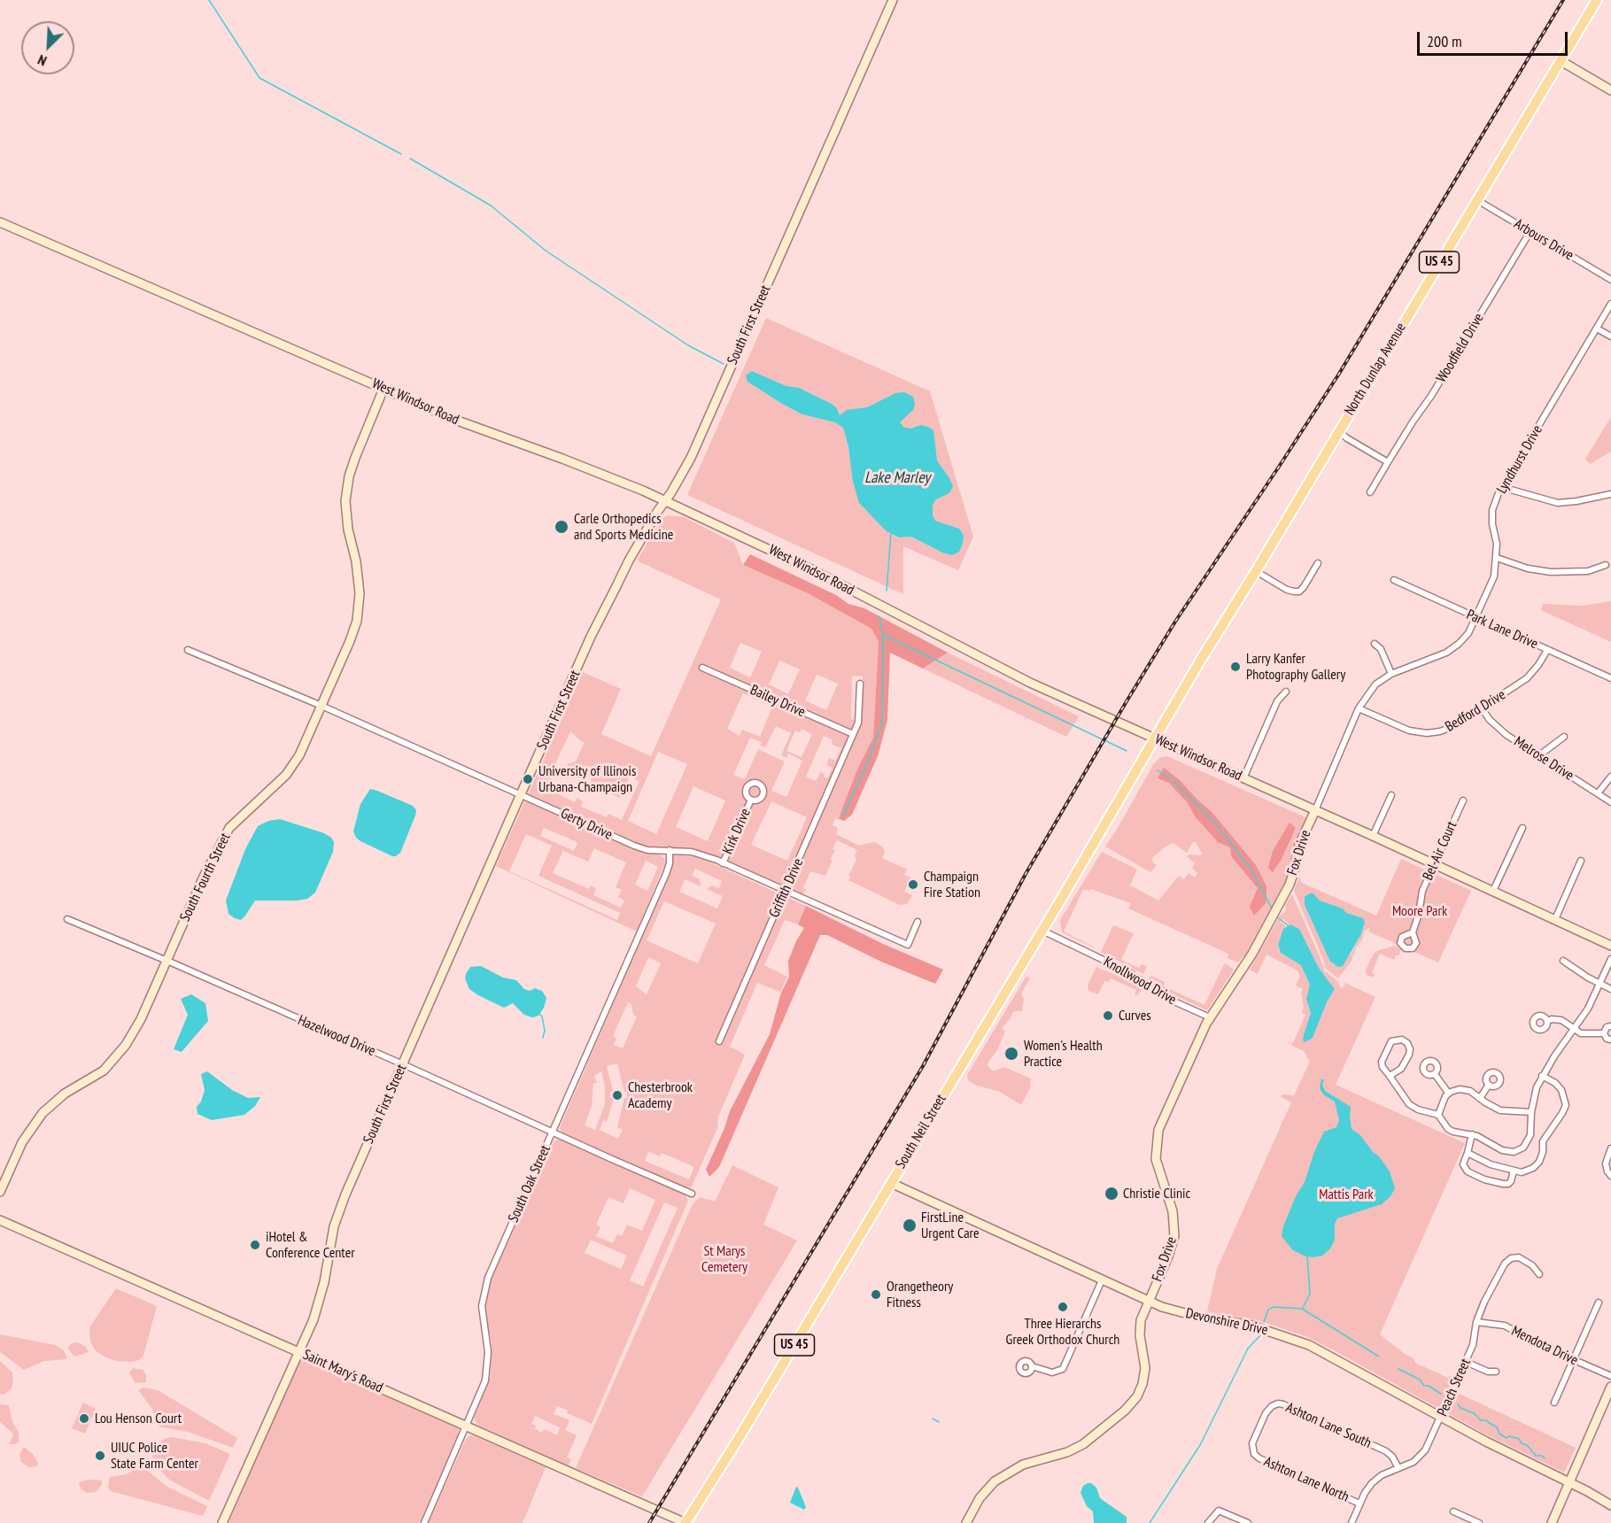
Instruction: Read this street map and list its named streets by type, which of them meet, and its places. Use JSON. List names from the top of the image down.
{
  "streets": {
    "main road": ["US 45", "North Dunlap Avenue", "South Neil Street"],
    "street": [
      "Arbours Drive",
      "South First Street",
      "Woodfield Drive",
      "West Windsor Road",
      "Lyndhurst Drive",
      "Park Lane Drive",
      "Bailey Drive",
      "Bedford Drive",
      "Melrose Drive",
      "Gerty Drive",
      "Kirk Drive",
      "Bel-Air Court",
      "Fox Drive",
      "South Fourth Street",
      "Griffith Drive",
      "Knollwood Drive",
      "Hazelwood Drive",
      "South Oak Street",
      "Devonshire Drive",
      "Mendota Drive",
      "Saint Mary's Road",
      "Peach Street",
      "Ashton Lane South",
      "Ashton Lane North"
    ]
  },
  "crossings": [
    ["Arbours Drive", "Woodfield Drive"],
    ["Arbours Drive", "North Dunlap Avenue"],
    ["South First Street", "West Windsor Road"],
    ["South First Street", "Gerty Drive"],
    ["South First Street", "Hazelwood Drive"],
    ["South First Street", "Saint Mary's Road"],
    ["North Dunlap Avenue", "West Windsor Road"],
    ["North Dunlap Avenue", "South Neil Street"],
    ["West Windsor Road", "Lyndhurst Drive"],
    ["West Windsor Road", "Bel-Air Court"],
    ["West Windsor Road", "Fox Drive"],
    ["West Windsor Road", "South Fourth Street"],
    ["West Windsor Road", "South Neil Street"],
    ["Lyndhurst Drive", "Park Lane Drive"],
    ["Lyndhurst Drive", "Bedford Drive"],
    ["Lyndhurst Drive", "Fox Drive"],
    ["Park Lane Drive", "Bedford Drive"],
    ["Bailey Drive", "Griffith Drive"],
    ["Bedford Drive", "Melrose Drive"],
    ["Gerty Drive", "Kirk Drive"],
    ["Gerty Drive", "South Fourth Street"],
    ["Gerty Drive", "Griffith Drive"],
    ["Gerty Drive", "South Oak Street"],
    ["Fox Drive", "Knollwood Drive"],
    ["Fox Drive", "Devonshire Drive"],
    ["South Fourth Street", "Hazelwood Drive"],
    ["Knollwood Drive", "South Neil Street"],
    ["Hazelwood Drive", "South Oak Street"],
    ["South Neil Street", "Devonshire Drive"],
    ["South Neil Street", "Saint Mary's Road"],
    ["South Oak Street", "Saint Mary's Road"],
    ["Devonshire Drive", "Peach Street"],
    ["Mendota Drive", "Peach Street"],
    ["Peach Street", "Ashton Lane South"],
    ["Peach Street", "Ashton Lane North"],
    ["Ashton Lane South", "Ashton Lane North"]
  ],
  "water": ["Lake Marley"],
  "parks": ["Moore Park", "Mattis Park", "St Marys Cemetery"],
  "places": [
    "Carle Orthopedics and Sports Medicine",
    "Larry Kanfer Photography Gallery",
    "University of Illinois Urbana-Champaign",
    "Champaign Fire Station",
    "Curves",
    "Women's Health Practice",
    "Chesterbrook Academy",
    "Christie Clinic",
    "FirstLine Urgent Care",
    "iHotel & Conference Center",
    "Orangetheory Fitness",
    "Three Hierarchs Greek Orthodox Church",
    "Lou Henson Court",
    "UIUC Police State Farm Center"
  ],
  "scale_bar": "200 m",
  "north": "bottom left"
}
